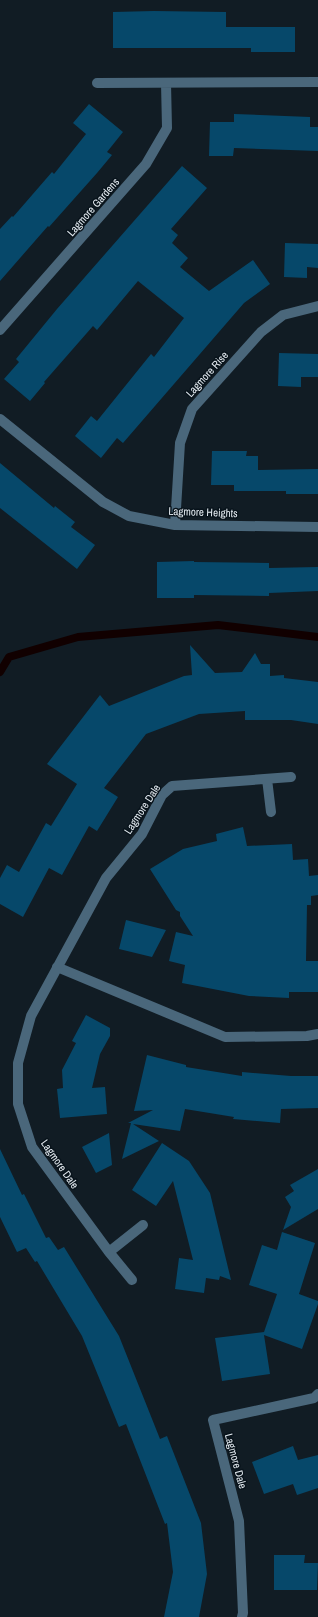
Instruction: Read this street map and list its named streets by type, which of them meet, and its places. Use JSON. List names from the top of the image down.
{
  "streets": {
    "street": [
      "Lagmore Gardens",
      "Lagmore Rise",
      "Lagmore Heights",
      "Lagmore Dale"
    ]
  },
  "crossings": [
    ["Lagmore Rise", "Lagmore Heights"]
  ]
}
